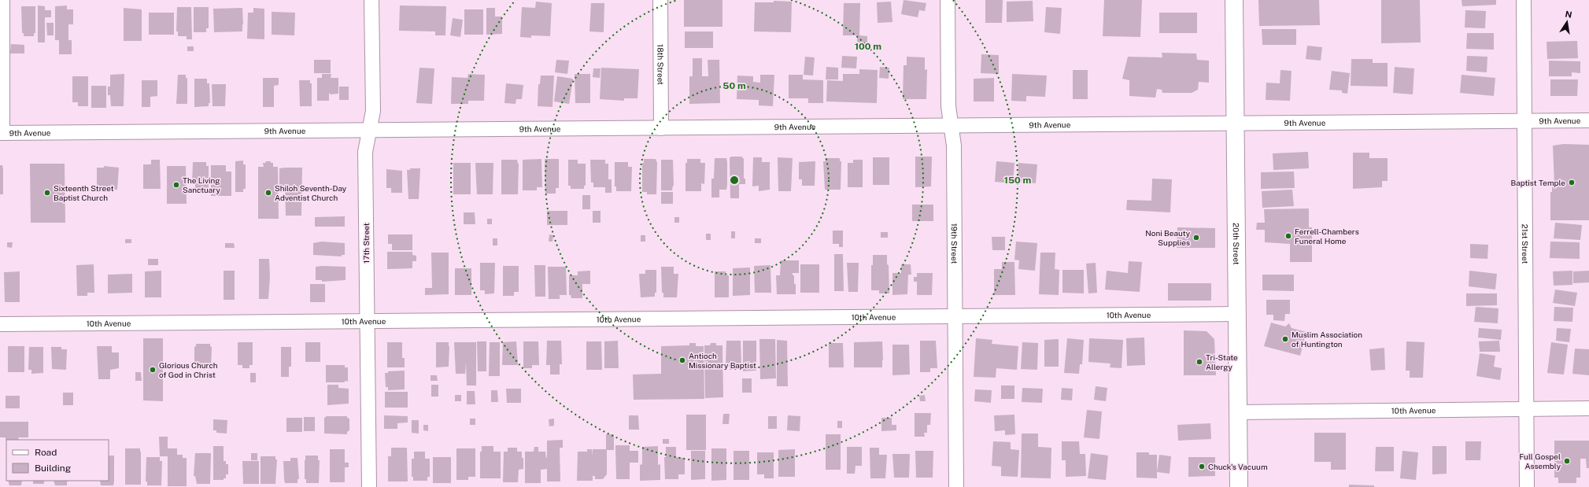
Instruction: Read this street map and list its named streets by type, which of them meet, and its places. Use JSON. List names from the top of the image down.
{
  "streets": {
    "main road": ["20th Street"],
    "street": [
      "18th Street",
      "9th Avenue",
      "17th Street",
      "19th Street",
      "21st Street",
      "10th Avenue"
    ]
  },
  "crossings": [
    ["18th Street", "9th Avenue"],
    ["9th Avenue", "17th Street"],
    ["9th Avenue", "19th Street"],
    ["9th Avenue", "20th Street"],
    ["9th Avenue", "21st Street"],
    ["17th Street", "10th Avenue"],
    ["19th Street", "10th Avenue"],
    ["20th Street", "10th Avenue"],
    ["21st Street", "10th Avenue"]
  ],
  "places": [
    "Baptist Temple",
    "The Living Sanctuary",
    "Sixteenth Street Baptist Church",
    "Shiloh Seventh-Day Adventist Church",
    "Ferrell-Chambers Funeral Home",
    "Noni Beauty Supplies",
    "Muslim Association of Huntington",
    "Antioch Missionary Baptist",
    "Tri-State Allergy",
    "Glorious Church of God in Christ",
    "Full Gospel Assembly",
    "Chuck's Vacuum"
  ],
  "legend": ["Road", "Building"],
  "north": "top",
  "rings": ["100 m", "50 m", "150 m"]
}
